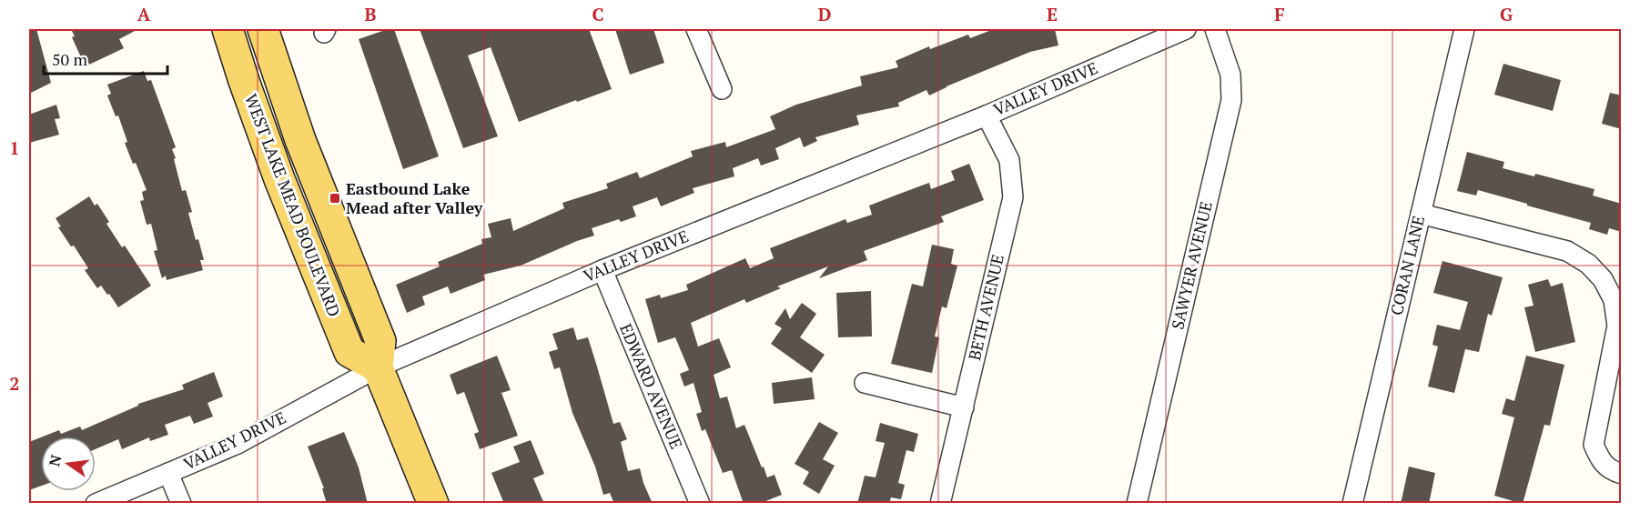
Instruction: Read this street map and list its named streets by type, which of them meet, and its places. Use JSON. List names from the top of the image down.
{
  "streets": {
    "main road": ["WEST LAKE MEAD BOULEVARD"],
    "street": [
      "VALLEY DRIVE",
      "SAWYER AVENUE",
      "CORAN LANE",
      "BETH AVENUE",
      "EDWARD AVENUE"
    ]
  },
  "crossings": [
    ["VALLEY DRIVE", "WEST LAKE MEAD BOULEVARD"],
    ["VALLEY DRIVE", "BETH AVENUE"],
    ["VALLEY DRIVE", "EDWARD AVENUE"]
  ],
  "places": {
    "transit": ["Eastbound Lake Mead after Valley"]
  },
  "scale_bar": "50 m",
  "north": "left",
  "grid": {
    "columns": [
      "A",
      "B",
      "C",
      "D",
      "E",
      "F",
      "G"
    ],
    "rows": ["1", "2"]
  }
}
